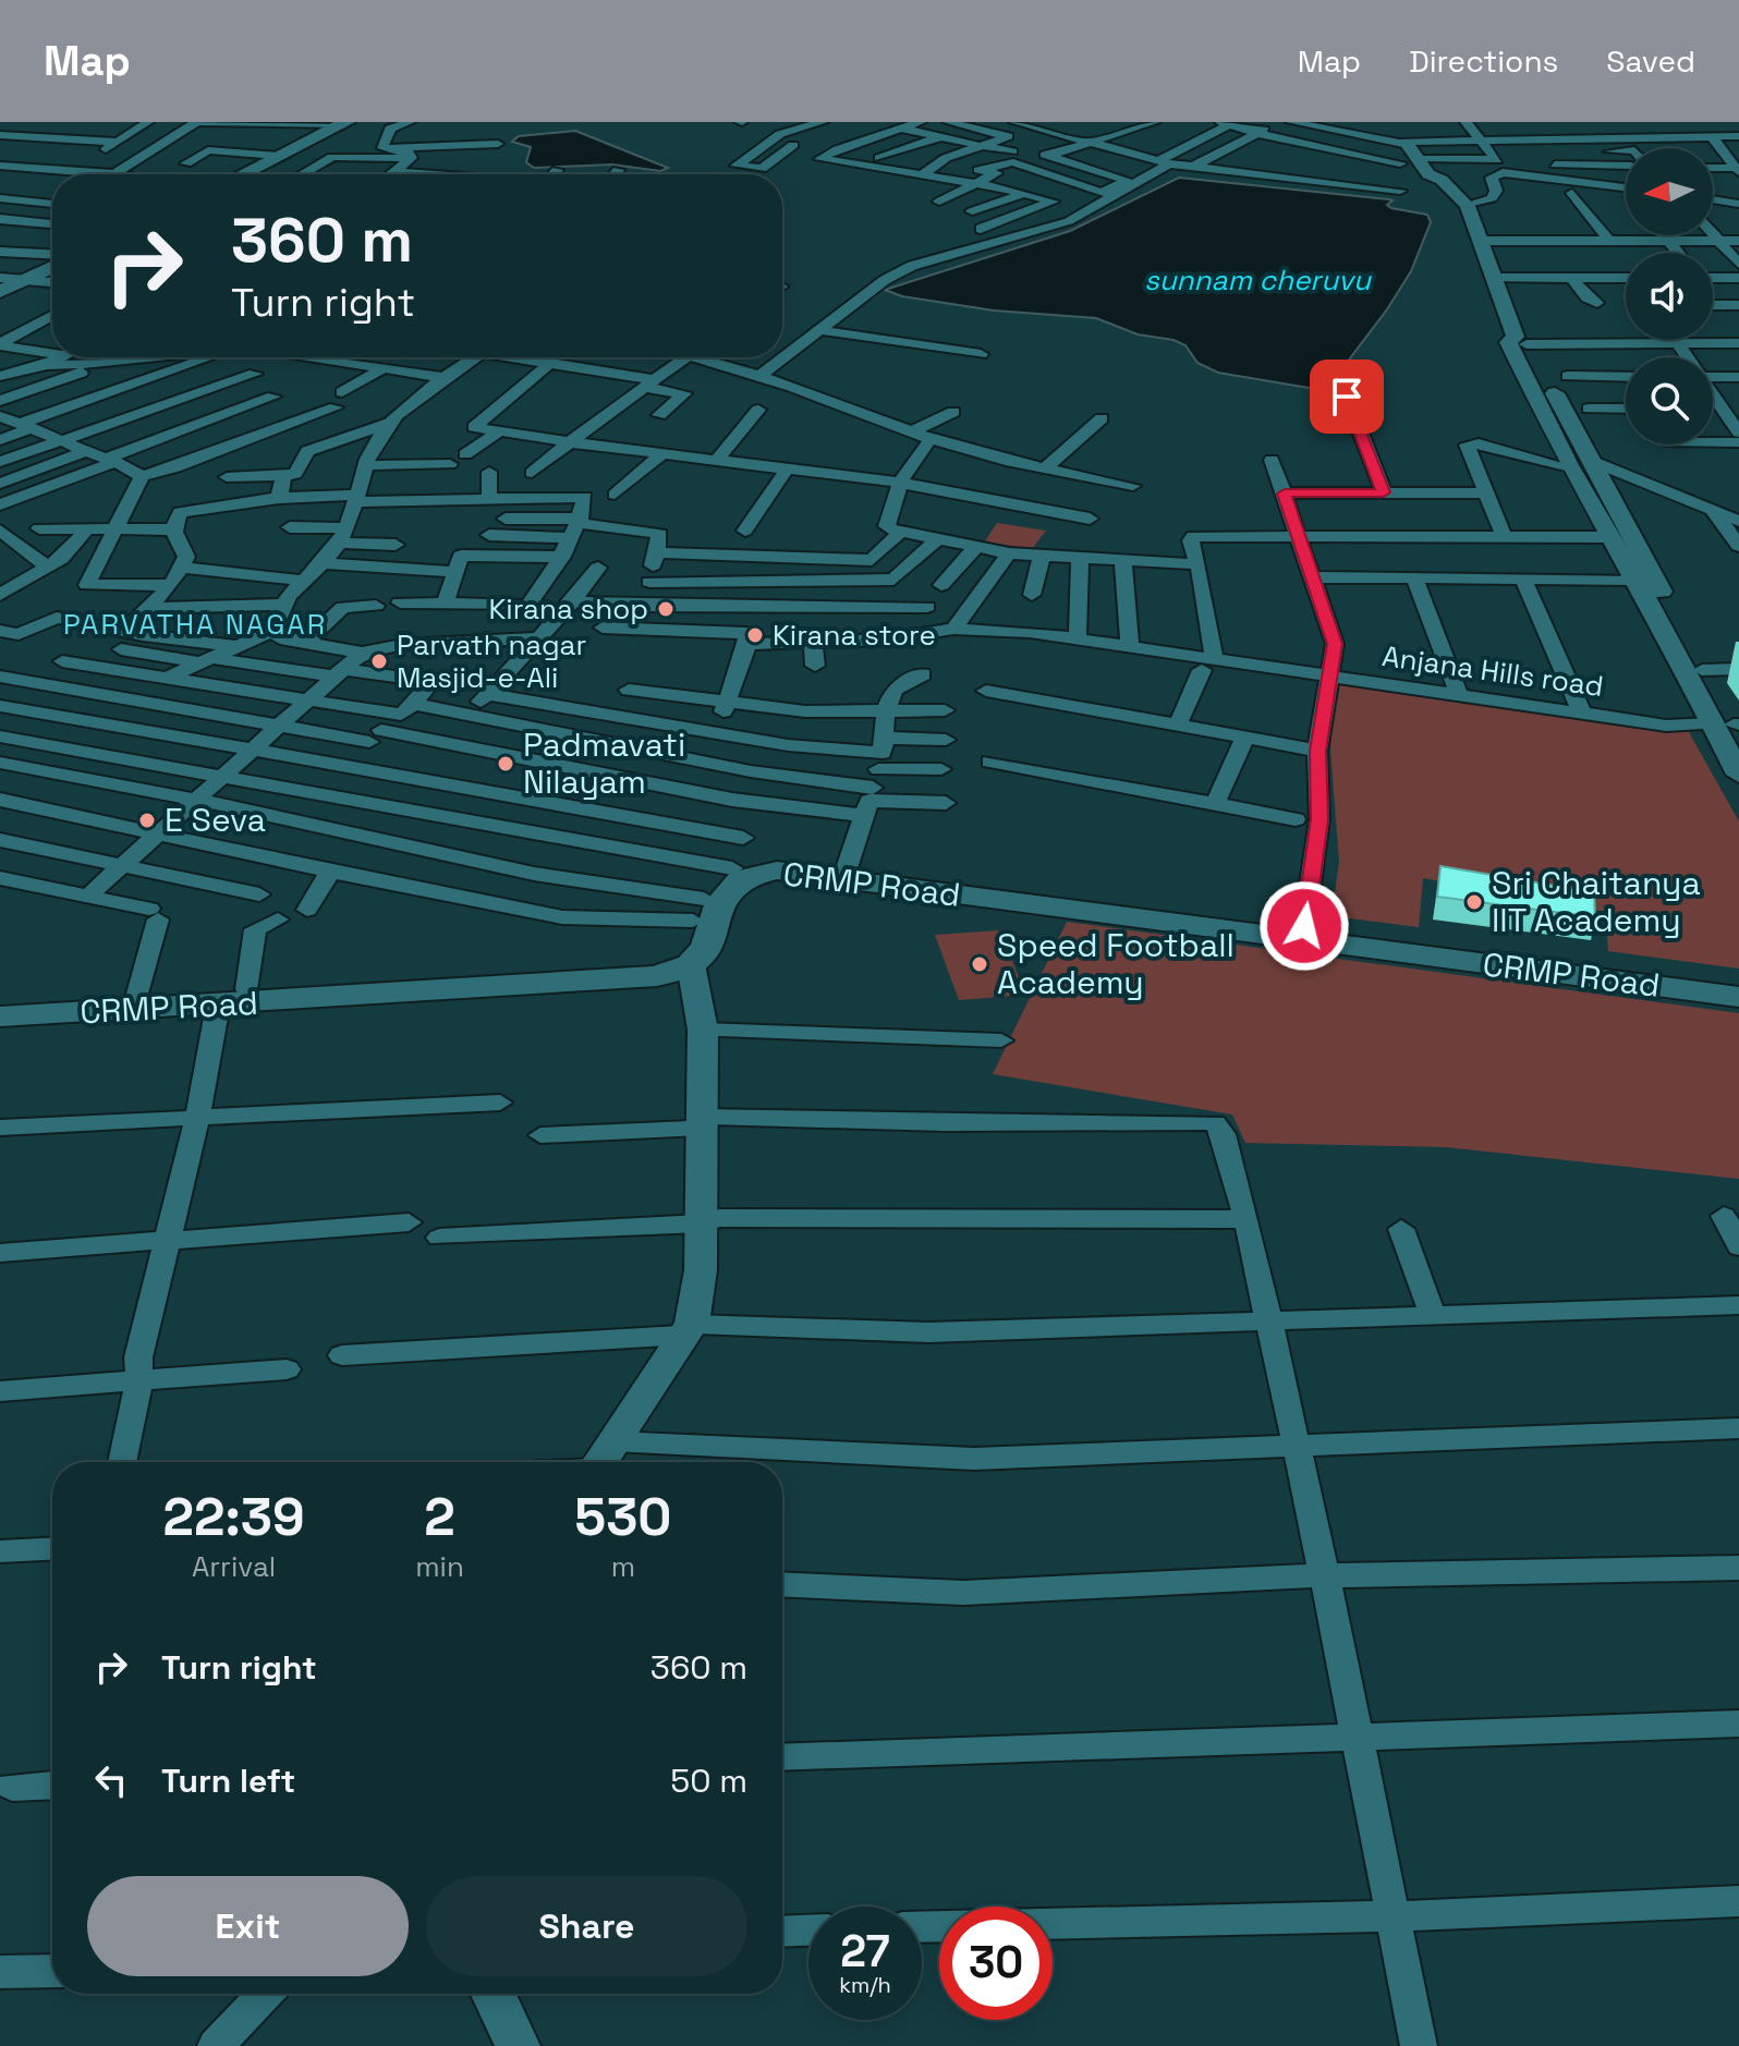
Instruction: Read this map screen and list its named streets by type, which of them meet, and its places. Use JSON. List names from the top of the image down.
{
  "streets": {
    "main road": ["CRMP Road"],
    "street": ["Anjana Hills road"]
  },
  "districts": ["PARVATHA NAGAR"],
  "water": ["sunnam cheruvu"],
  "places": [
    "Kirana shop",
    "Kirana store",
    "Parvath nagar Masjid-e-Ali",
    "Padmavati Nilayam",
    "E Seva",
    "Sri Chaitanya IIT Academy",
    "Speed Football Academy"
  ],
  "north": "left",
  "page": {
    "header": "Map",
    "nav": ["Map", "Directions", "Saved"],
    "turn": ["360 m", "Turn right"],
    "eta": [
      "22:39",
      "Arrival",
      "2",
      "min",
      "530",
      "m"
    ],
    "list": [
      {
        "name": "Turn right",
        "value": "360 m"
      },
      {
        "name": "Turn left",
        "value": "50 m"
      }
    ],
    "buttons": ["Exit", "Share"],
    "speed": "27 km/h",
    "limit": "30"
  }
}
